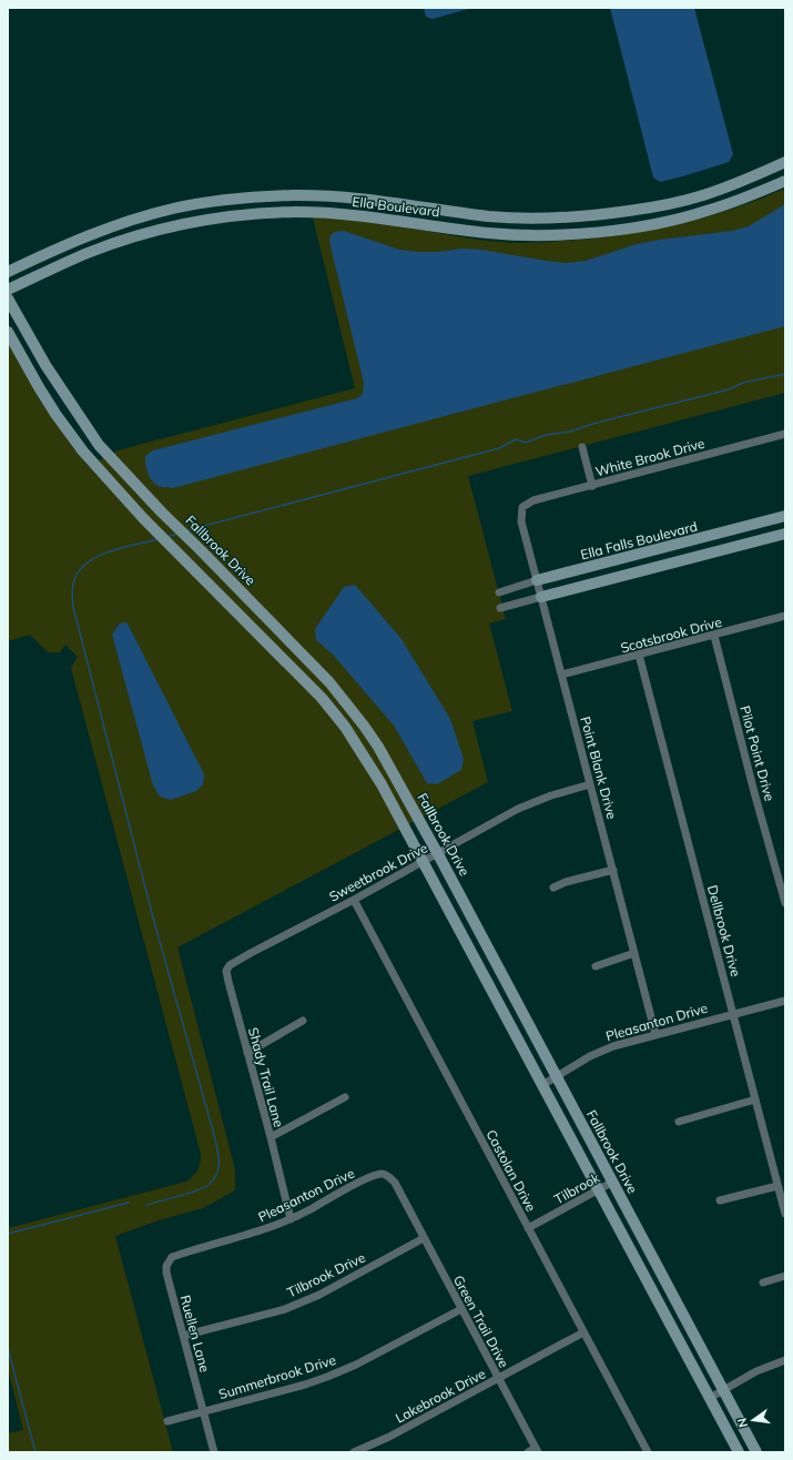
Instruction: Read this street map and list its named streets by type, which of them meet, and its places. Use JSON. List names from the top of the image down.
{
  "streets": {
    "main road": ["Ella Boulevard", "Ella Falls Boulevard", "Fallbrook Drive"],
    "street": [
      "White Brook Drive",
      "Scotsbrook Drive",
      "Pilot Point Drive",
      "Point Blank Drive",
      "Sweetbrook Drive",
      "Dellbrook Drive",
      "Pleasanton Drive",
      "Shady Trail Lane",
      "Castolan Drive",
      "Tilbrook",
      "Tilbrook Drive",
      "Green Trail Drive",
      "Ruellen Lane",
      "Summerbrook Drive",
      "Lakebrook Drive"
    ]
  },
  "crossings": [
    ["White Brook Drive", "Point Blank Drive"],
    ["Ella Falls Boulevard", "Point Blank Drive"],
    ["Fallbrook Drive", "Sweetbrook Drive"],
    ["Fallbrook Drive", "Pleasanton Drive"],
    ["Fallbrook Drive", "Tilbrook"],
    ["Scotsbrook Drive", "Pilot Point Drive"],
    ["Scotsbrook Drive", "Point Blank Drive"],
    ["Scotsbrook Drive", "Dellbrook Drive"],
    ["Point Blank Drive", "Sweetbrook Drive"],
    ["Point Blank Drive", "Pleasanton Drive"],
    ["Sweetbrook Drive", "Shady Trail Lane"],
    ["Sweetbrook Drive", "Castolan Drive"],
    ["Dellbrook Drive", "Pleasanton Drive"],
    ["Pleasanton Drive", "Shady Trail Lane"],
    ["Pleasanton Drive", "Green Trail Drive"],
    ["Pleasanton Drive", "Ruellen Lane"],
    ["Castolan Drive", "Tilbrook"],
    ["Castolan Drive", "Lakebrook Drive"],
    ["Tilbrook Drive", "Green Trail Drive"],
    ["Tilbrook Drive", "Ruellen Lane"],
    ["Green Trail Drive", "Summerbrook Drive"],
    ["Green Trail Drive", "Lakebrook Drive"],
    ["Ruellen Lane", "Summerbrook Drive"]
  ],
  "north": "left"
}
